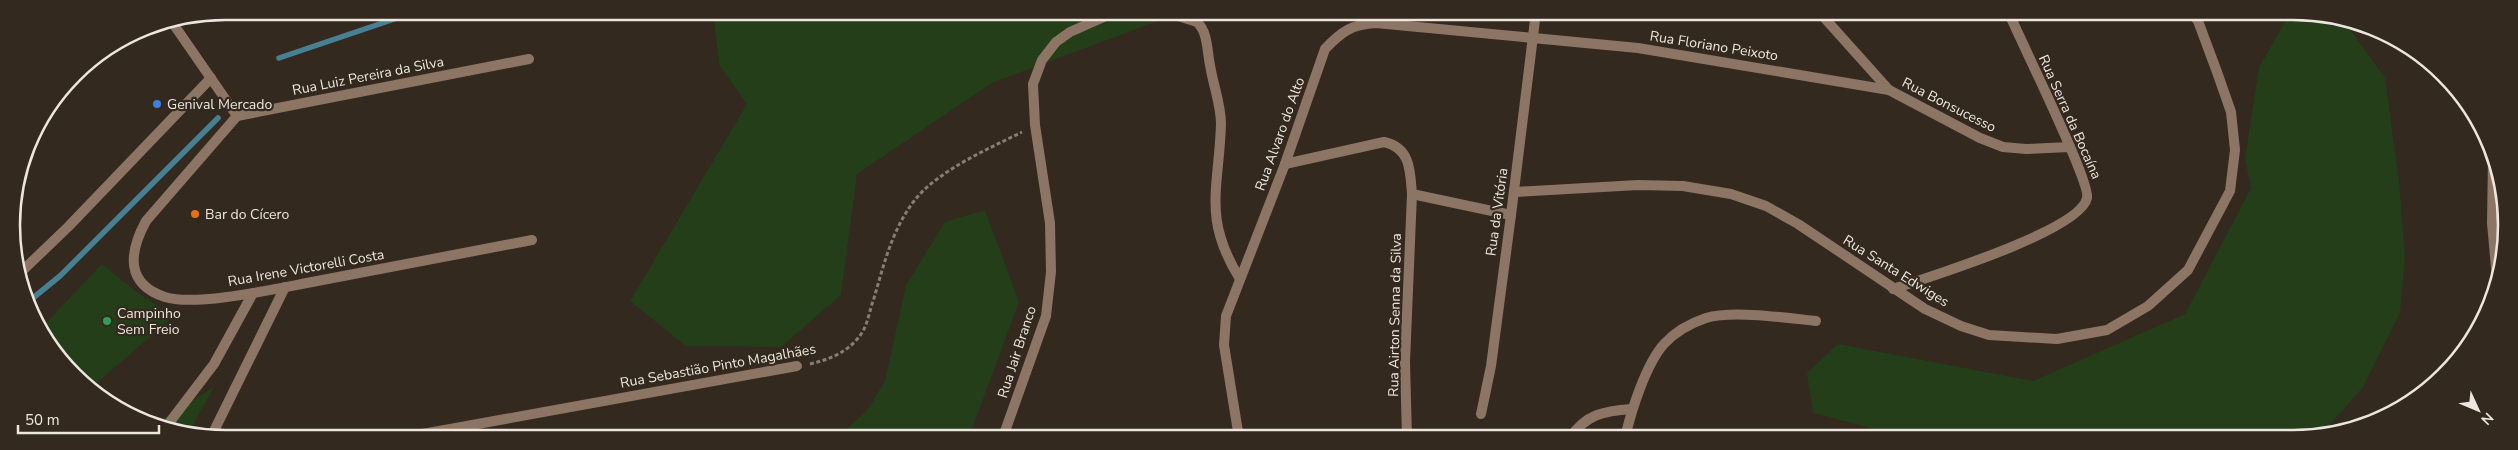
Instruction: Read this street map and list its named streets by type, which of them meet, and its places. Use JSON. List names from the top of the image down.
{
  "streets": {
    "street": [
      "Rua Floriano Peixoto",
      "Rua Luiz Pereira da Silva",
      "Rua Bonsucesso",
      "Rua Serra da Bocaína",
      "Rua Alvaro do Alto",
      "Rua da Vitória",
      "Rua Irene Victorelli Costa",
      "Rua Santa Edwiges",
      "Rua Airton Senna da Silva",
      "Rua Jair Branco",
      "Rua Sebastião Pinto Magalhães"
    ]
  },
  "crossings": [
    ["Rua Floriano Peixoto", "Rua Bonsucesso"],
    ["Rua Floriano Peixoto", "Rua da Vitória"],
    ["Rua Luiz Pereira da Silva", "Rua Irene Victorelli Costa"],
    ["Rua Bonsucesso", "Rua Serra da Bocaína"],
    ["Rua Serra da Bocaína", "Rua Santa Edwiges"],
    ["Rua da Vitória", "Rua Santa Edwiges"],
    ["Rua Jair Branco", "Rua Sebastião Pinto Magalhães"]
  ],
  "places": ["Genival Mercado", "Bar do Cícero", "Campinho Sem Freio"],
  "scale_bar": "50 m",
  "north": "bottom right"
}
